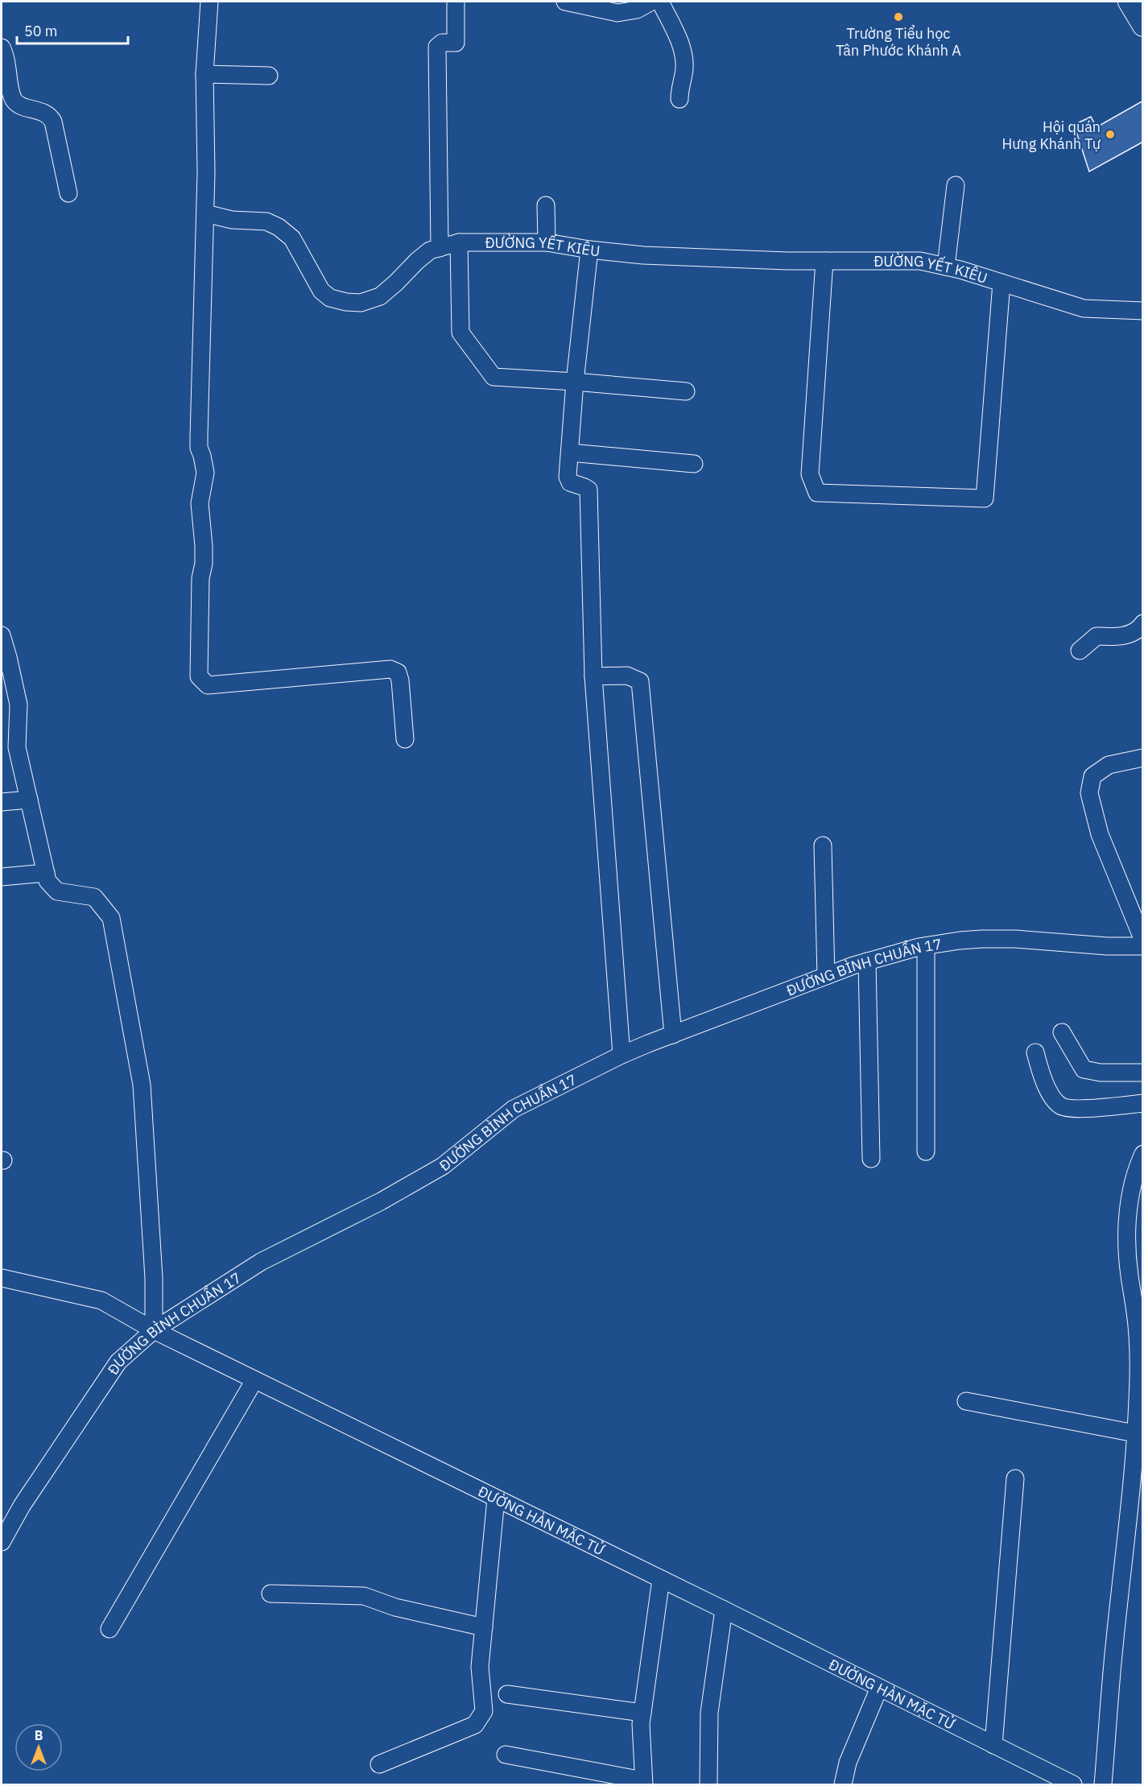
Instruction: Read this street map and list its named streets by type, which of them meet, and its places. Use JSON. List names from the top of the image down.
{
  "streets": {
    "street": ["ĐƯỜNG YẾT KIÊU", "ĐƯỜNG BÌNH CHUẨN 17", "ĐƯỜNG HÀN MẶC TỬ"]
  },
  "crossings": [
    ["ĐƯỜNG BÌNH CHUẨN 17", "ĐƯỜNG HÀN MẶC TỬ"]
  ],
  "places": ["Trường Tiểu học Tân Phước Khánh A", "Hội quán Hưng Khánh Tự"],
  "scale_bar": "50 m",
  "north": "top"
}
